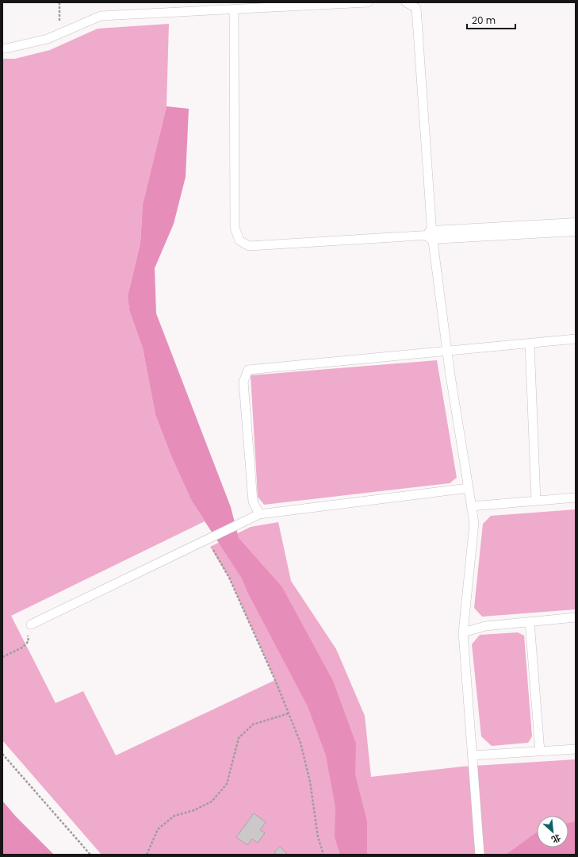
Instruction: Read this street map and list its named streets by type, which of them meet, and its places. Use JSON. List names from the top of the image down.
{
  "scale_bar": "20 m",
  "north": "bottom right"
}
